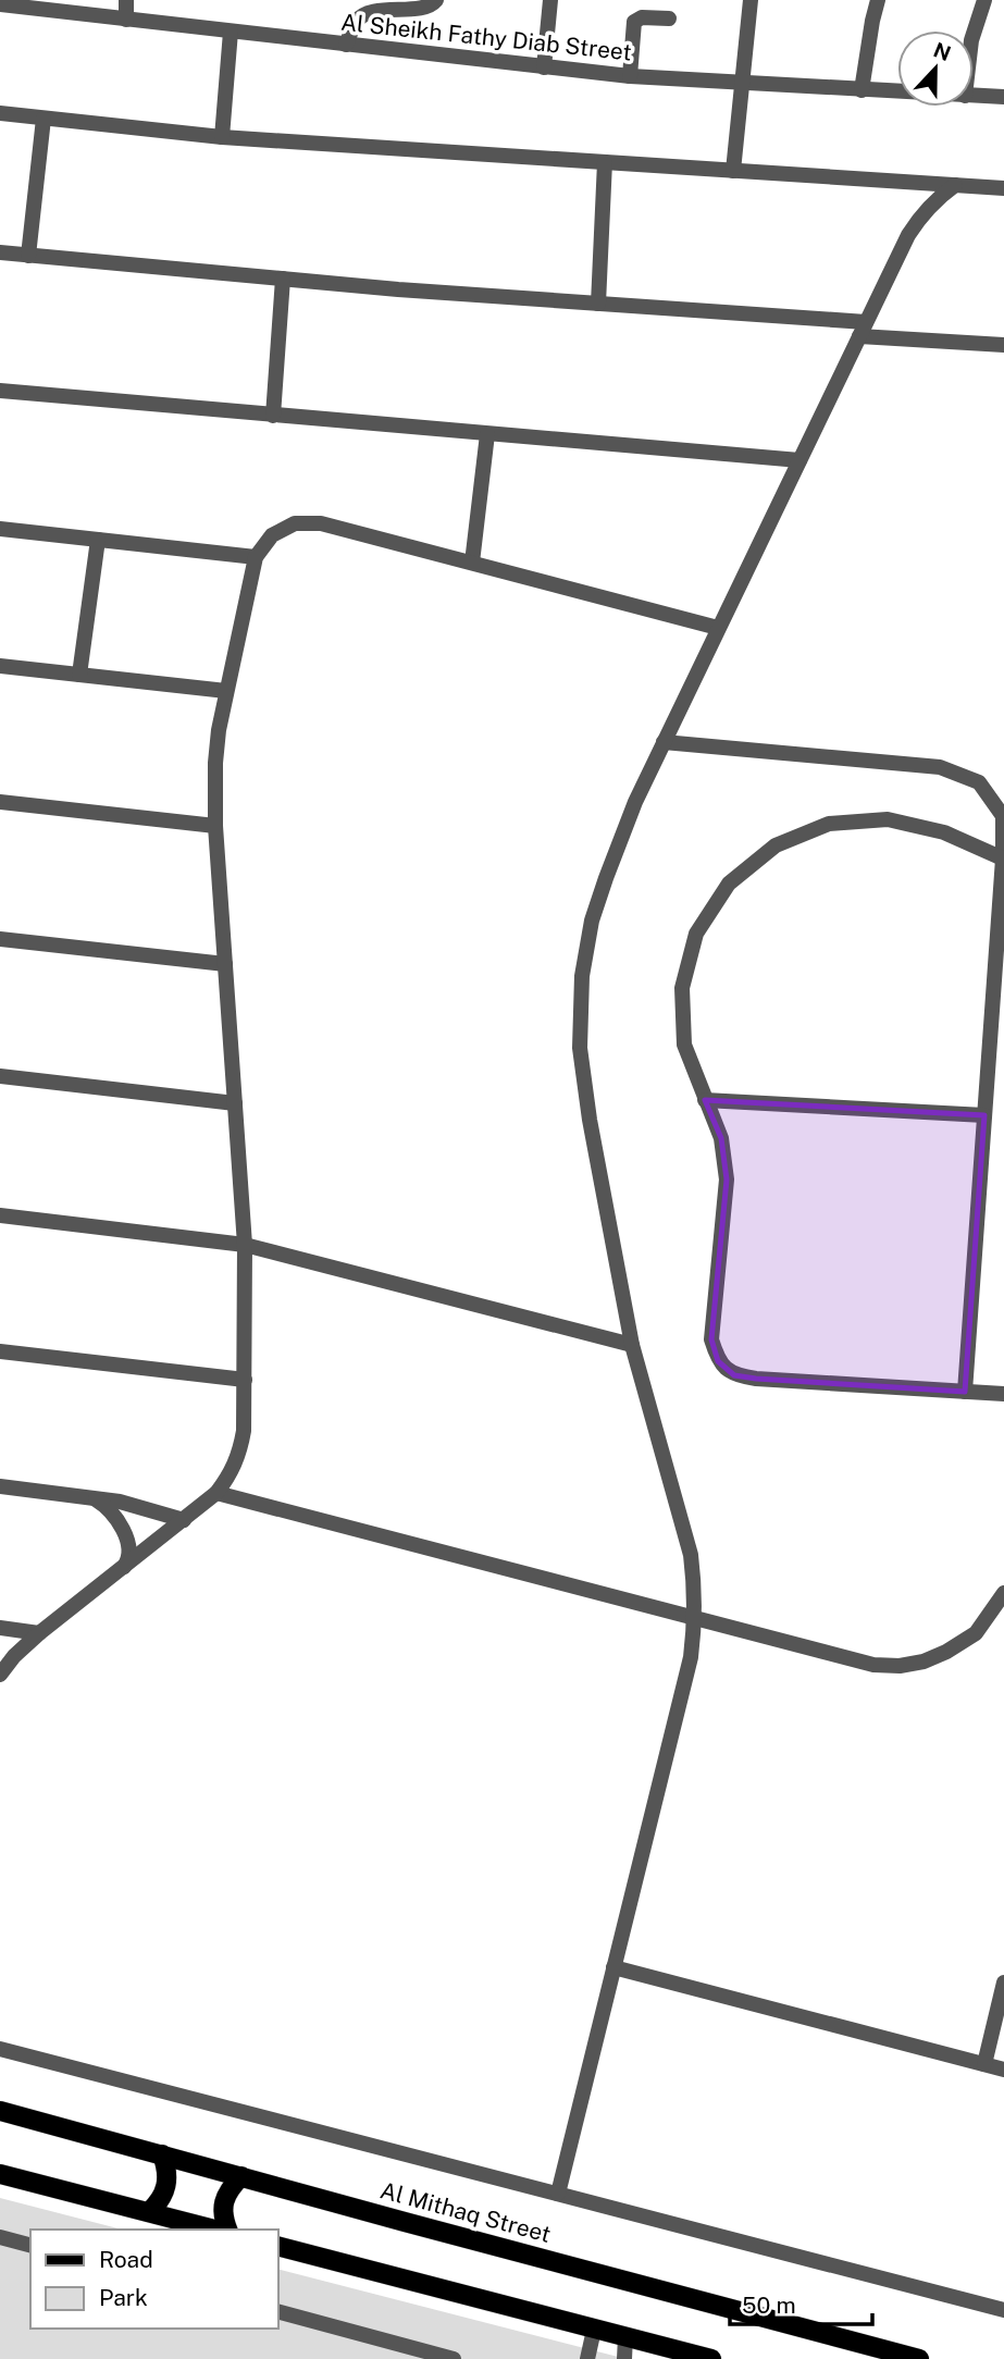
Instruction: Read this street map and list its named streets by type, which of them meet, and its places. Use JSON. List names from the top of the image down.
{
  "streets": {
    "main road": ["Al Mithaq Street"],
    "street": ["Al Sheikh Fathy Diab Street"]
  },
  "legend": ["Road", "Park"],
  "scale_bar": "50 m",
  "north": "top"
}
